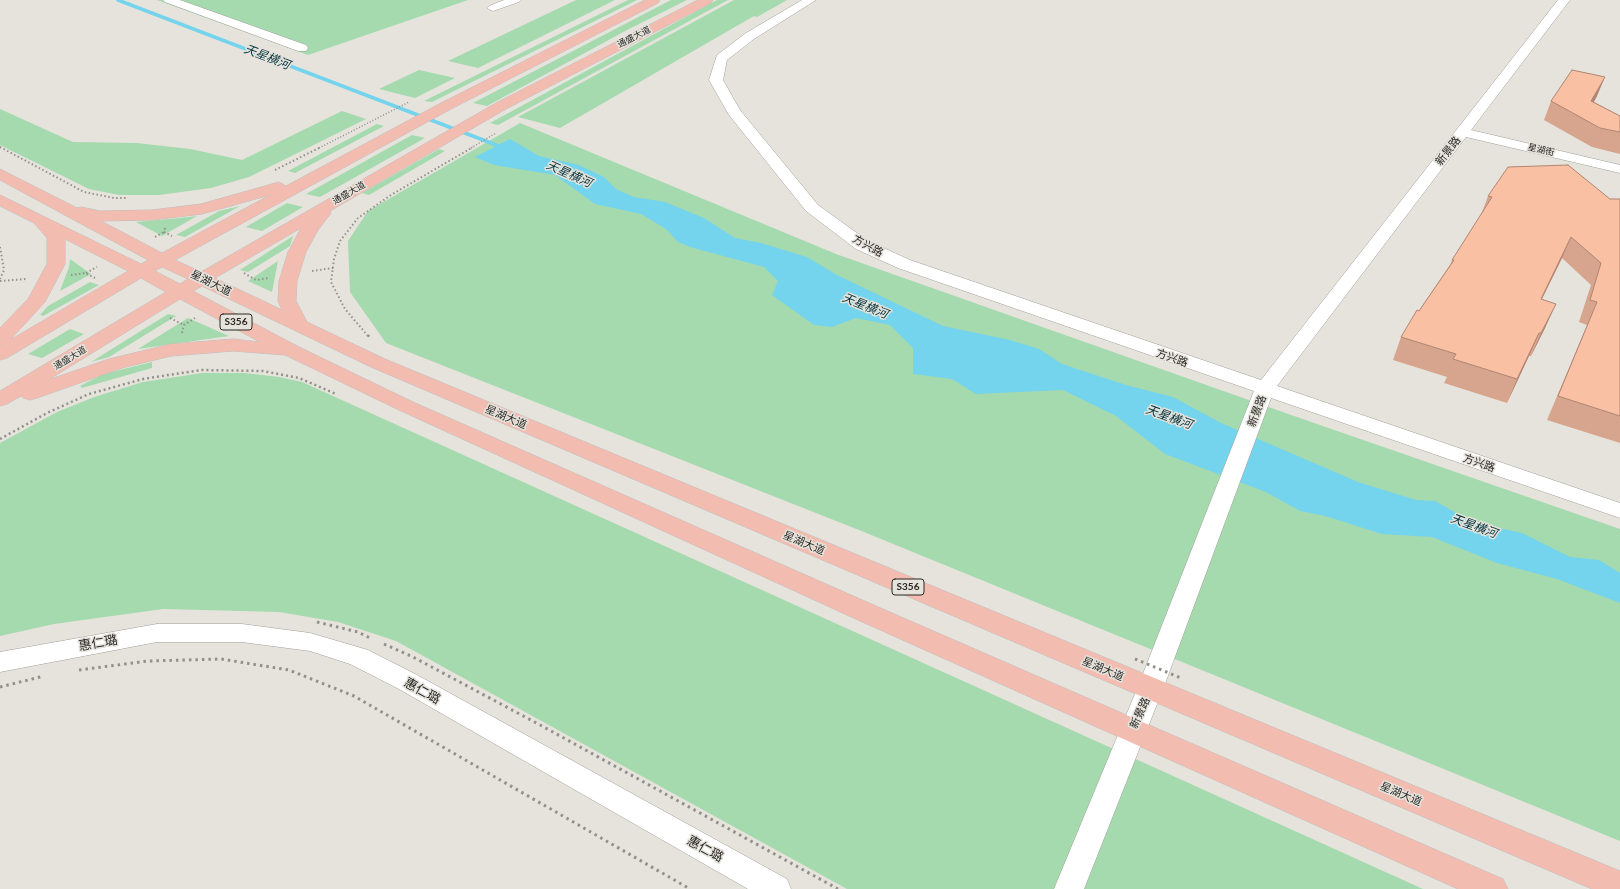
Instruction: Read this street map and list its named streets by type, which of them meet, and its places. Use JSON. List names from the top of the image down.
{
  "streets": {
    "main road": ["通盛大道", "星湖大道", "S356"],
    "street": [
      "星湖街",
      "新景路",
      "方兴路",
      "惠仁璐"
    ]
  },
  "crossings": [
    ["通盛大道", "星湖大道"],
    ["星湖街", "新景路"],
    ["新景路", "方兴路"],
    ["新景路", "星湖大道"]
  ],
  "water": ["天星横河"]
}
